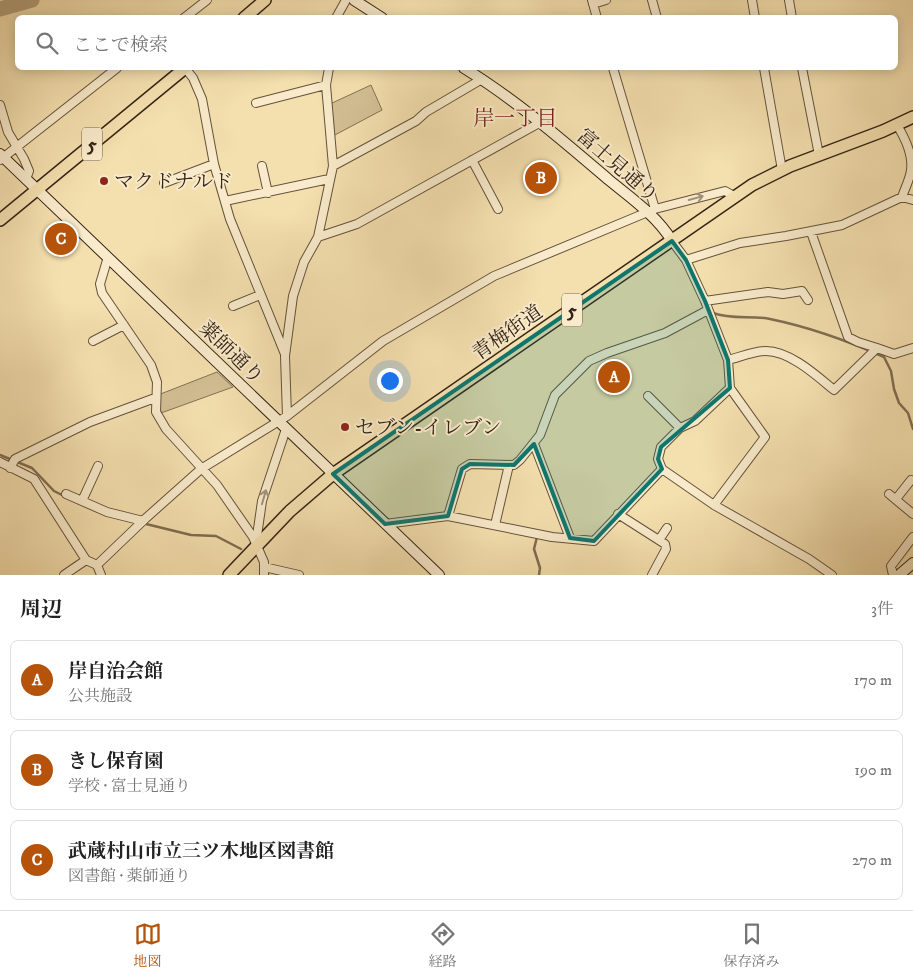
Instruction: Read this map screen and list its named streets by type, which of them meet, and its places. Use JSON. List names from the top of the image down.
{
  "streets": {
    "main road": ["5", "青梅街道"],
    "street": ["富士見通り", "薬師通り"]
  },
  "crossings": [
    ["5", "薬師通り"],
    ["富士見通り", "青梅街道"],
    ["青梅街道", "薬師通り"]
  ],
  "districts": ["岸一丁目"],
  "places": ["マクドナルド", "セブン-イレブン"],
  "page": {
    "search": "ここで検索",
    "pins": ["B", "C", "A"],
    "heading": ["周辺", "3件"],
    "list": [
      {
        "mark": "A",
        "name": "岸自治会館",
        "note": "公共施設",
        "value": "170 m"
      },
      {
        "mark": "B",
        "name": "きし保育園",
        "note": "学校 · 富士見通り",
        "value": "190 m"
      },
      {
        "mark": "C",
        "name": "武蔵村山市立三ツ木地区図書館",
        "note": "図書館 · 薬師通り",
        "value": "270 m"
      }
    ],
    "nav": ["地図", "経路", "保存済み"]
  }
}
